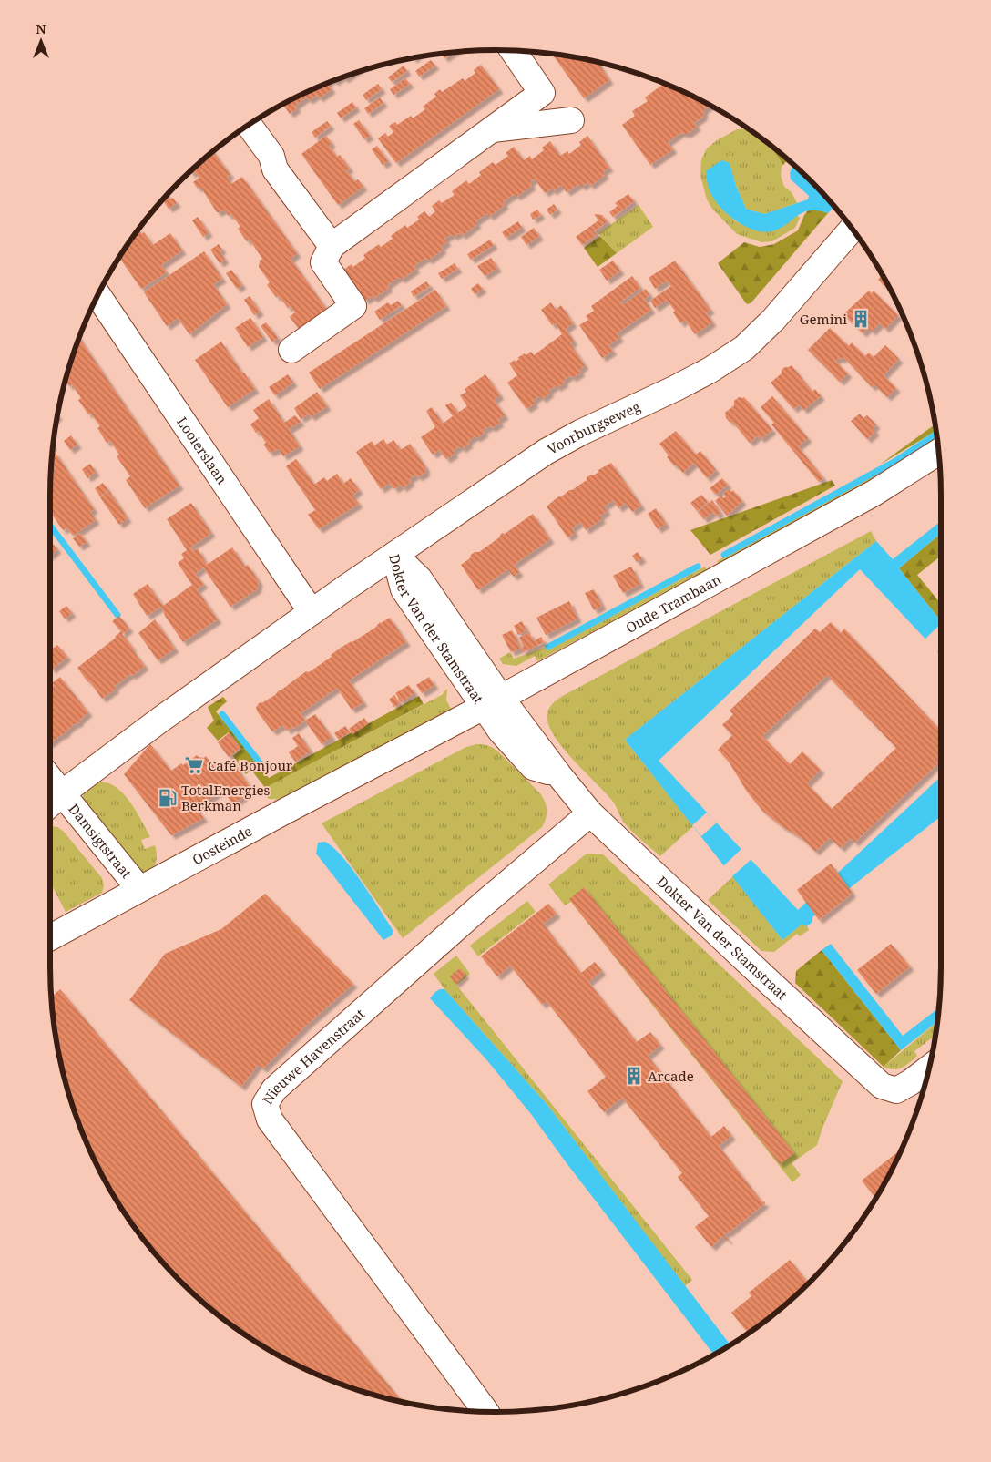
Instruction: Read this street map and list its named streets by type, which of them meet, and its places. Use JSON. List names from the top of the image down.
{
  "streets": {
    "street": [
      "Voorburgseweg",
      "Looierslaan",
      "Oude Trambaan",
      "Dokter Van der Stamstraat",
      "Damsigtstraat",
      "Oosteinde",
      "Nieuwe Havenstraat"
    ]
  },
  "crossings": [
    ["Voorburgseweg", "Looierslaan"],
    ["Voorburgseweg", "Dokter Van der Stamstraat"],
    ["Oude Trambaan", "Dokter Van der Stamstraat"],
    ["Oude Trambaan", "Oosteinde"],
    ["Dokter Van der Stamstraat", "Nieuwe Havenstraat"],
    ["Damsigtstraat", "Oosteinde"]
  ],
  "places": {
    "building": ["Gemini", "Arcade"],
    "supermarket": ["Café Bonjour"],
    "fuel station": ["TotalEnergies Berkman"]
  },
  "north": "top"
}
